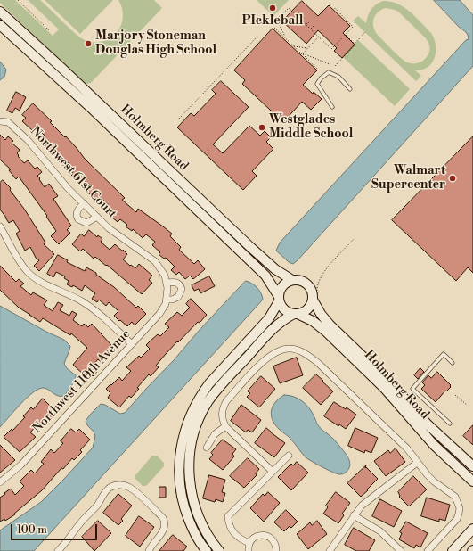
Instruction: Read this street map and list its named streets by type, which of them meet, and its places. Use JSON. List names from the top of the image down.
{
  "streets": {
    "street": ["Holmberg Road", "Northwest 61st Court", "Northwest 110th Avenue"]
  },
  "crossings": [
    ["Northwest 61st Court", "Northwest 110th Avenue"]
  ],
  "places": [
    "PIckleball",
    "Marjory Stoneman Douglas High School",
    "Westglades Middle School",
    "Walmart Supercenter"
  ],
  "scale_bar": "100 m"
}
